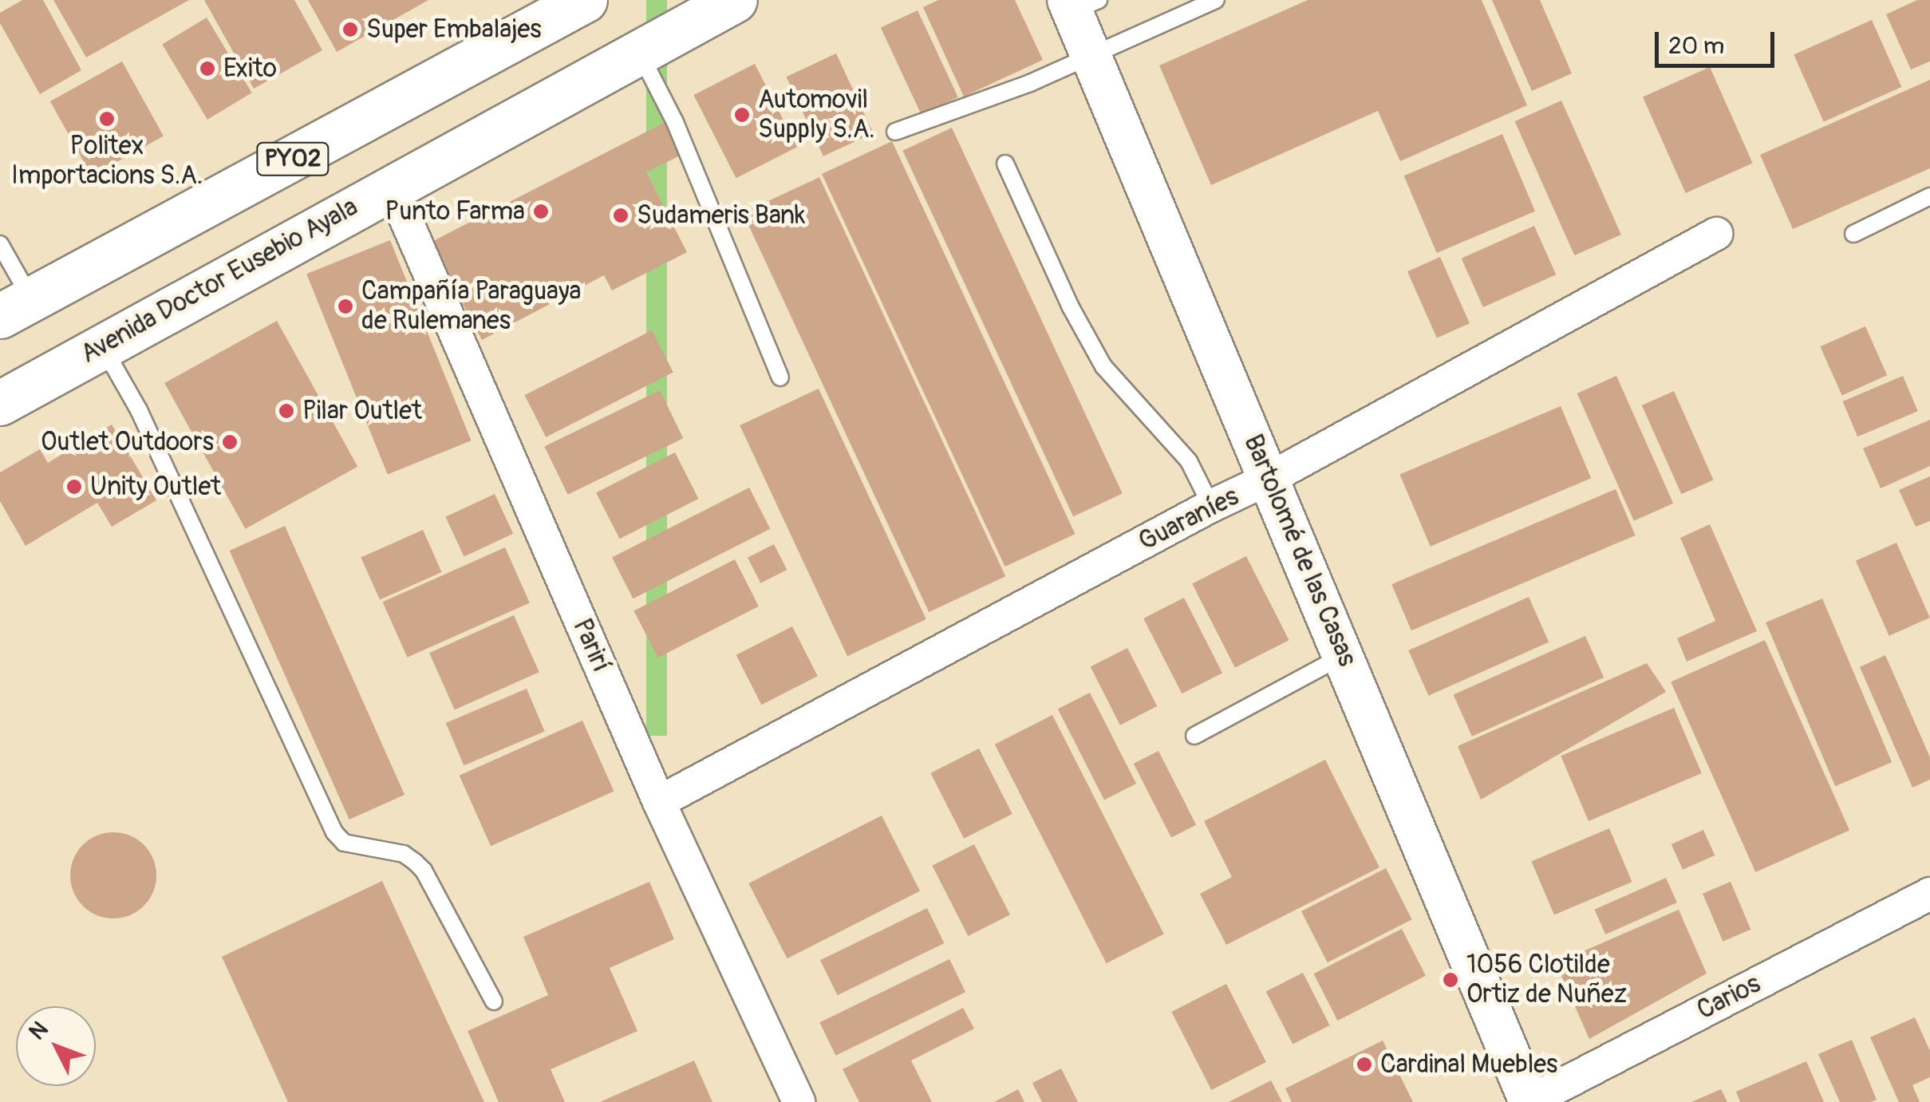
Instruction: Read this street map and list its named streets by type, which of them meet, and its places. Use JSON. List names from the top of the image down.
{
  "streets": {
    "highway": ["PY02", "Avenida Doctor Eusebio Ayala"],
    "street": [
      "Guaraníes",
      "Bartolomé de las Casas",
      "Parirí",
      "Carios"
    ]
  },
  "crossings": [
    ["Avenida Doctor Eusebio Ayala", "Parirí"],
    ["Guaraníes", "Bartolomé de las Casas"],
    ["Guaraníes", "Parirí"],
    ["Bartolomé de las Casas", "Carios"]
  ],
  "places": [
    "Super Embalajes",
    "Exito",
    "Automovil Supply S.A.",
    "Politex Importacions S.A.",
    "Punto Farma",
    "Sudameris Bank",
    "Campañía Paraguaya de Rulemanes",
    "Pilar Outlet",
    "Outlet Outdoors",
    "Unity Outlet",
    "1056 Clotilde Ortiz de Nuñez",
    "Cardinal Muebles"
  ],
  "scale_bar": "20 m",
  "north": "top left"
}
